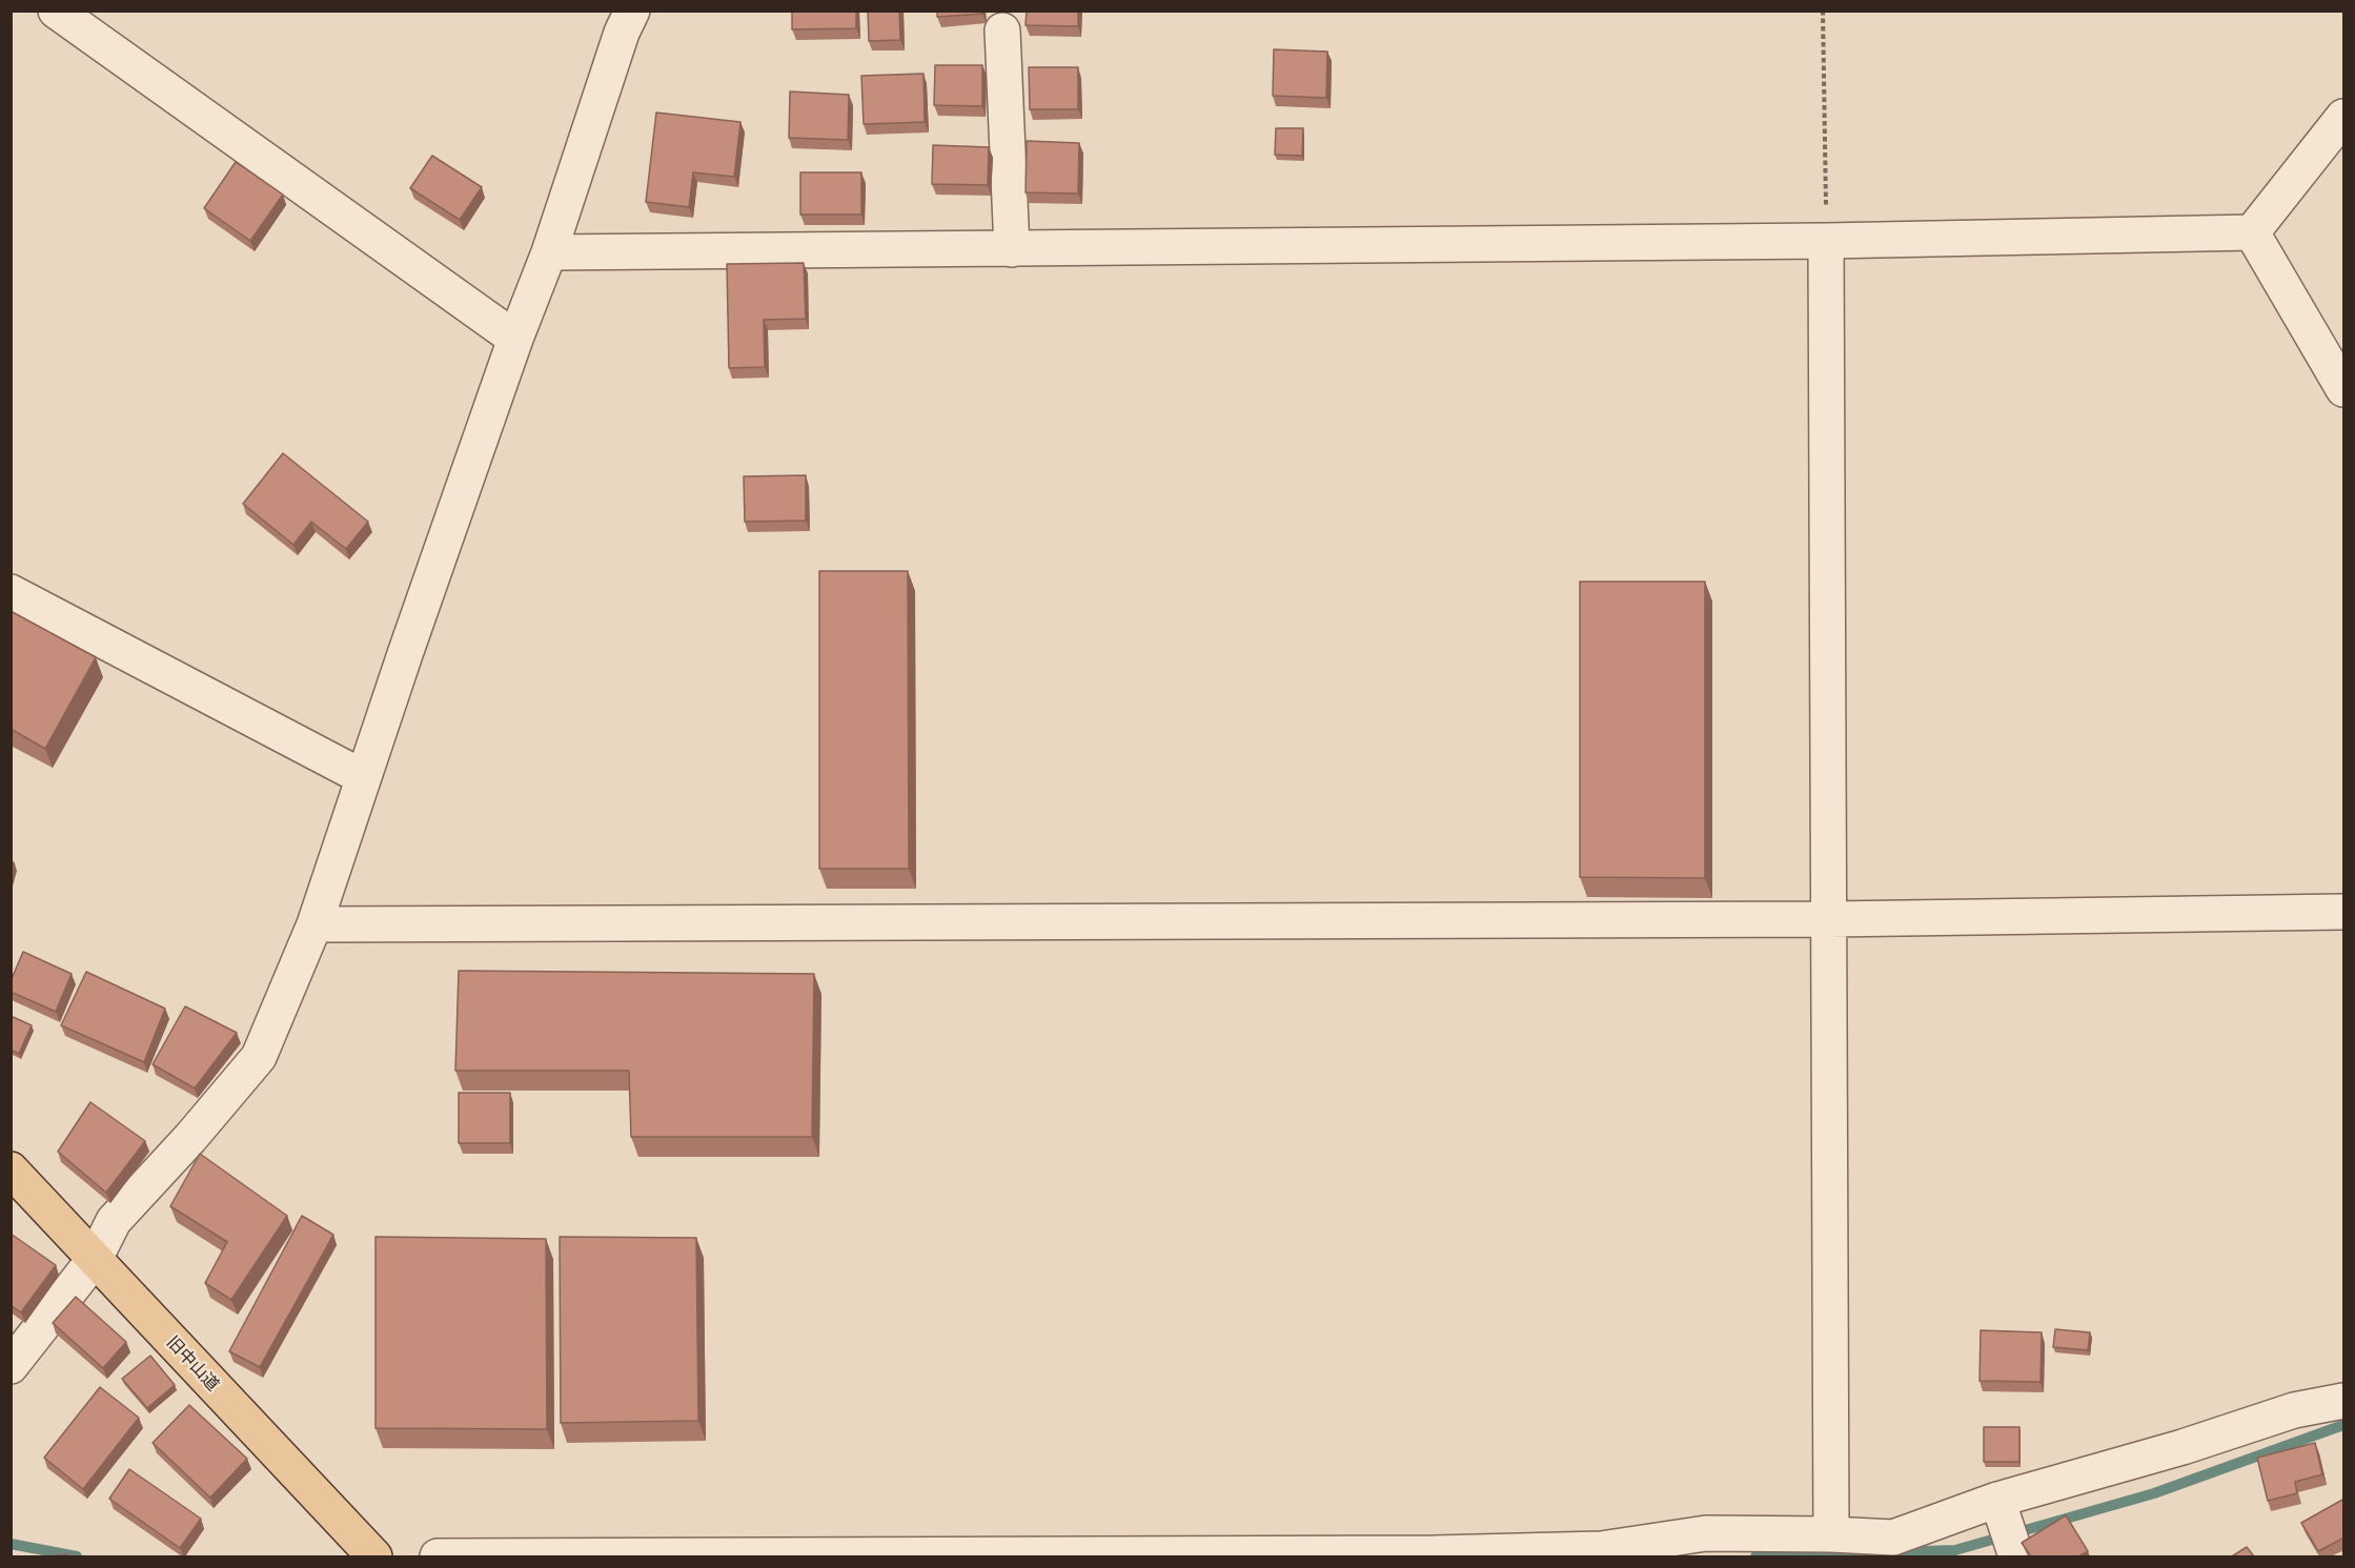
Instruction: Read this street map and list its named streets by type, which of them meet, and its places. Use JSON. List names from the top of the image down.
{
  "streets": {
    "main road": ["旧中山道"]
  }
}
